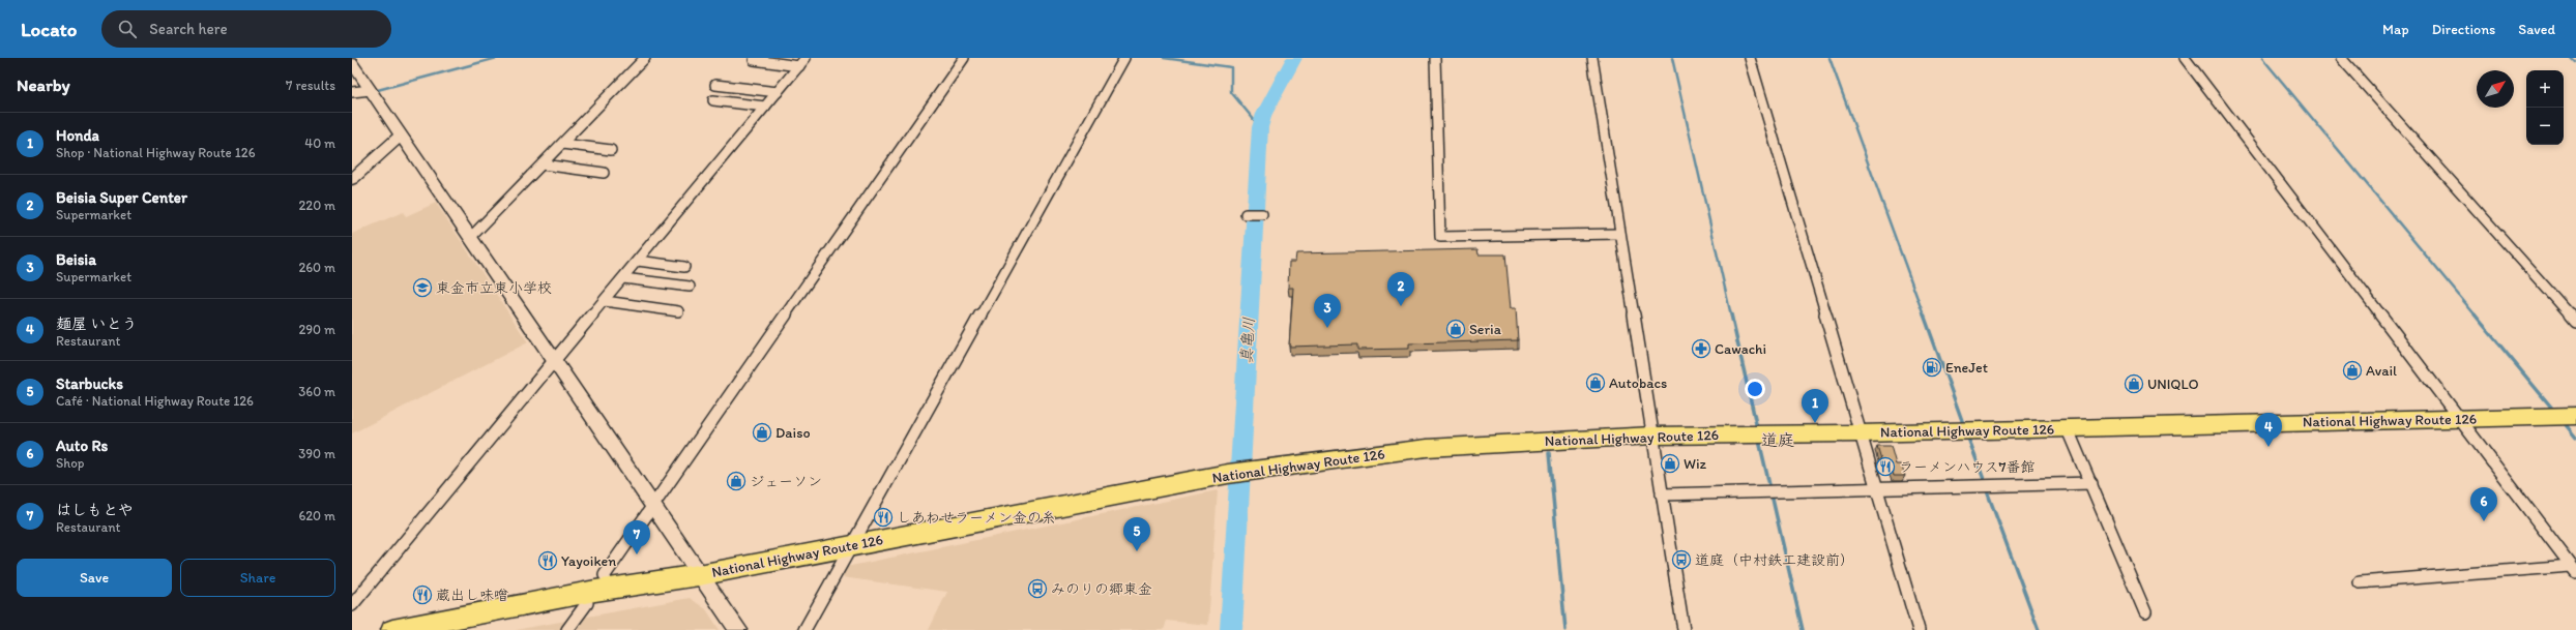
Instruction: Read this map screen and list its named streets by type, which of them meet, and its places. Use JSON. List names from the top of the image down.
{
  "streets": {
    "highway": ["National Highway Route 126"]
  },
  "districts": ["道庭"],
  "water": ["真亀川"],
  "places": {
    "school or university": ["東金市立東小学校"],
    "shop": [
      "Seria",
      "Avail",
      "Autobacs",
      "UNIQLO",
      "Daiso",
      "Wiz",
      "ジェーソン"
    ],
    "pharmacy": ["Cawachi"],
    "fuel station": ["EneJet"],
    "restaurant": [
      "ラーメンハウス7番館",
      "しあわせラーメン金の糸",
      "Yayoiken",
      "蔵出し味噌"
    ],
    "bus stop": ["道庭（中村鉄工建設前）", "みのりの郷東金"]
  },
  "north": "top right",
  "page": {
    "header": "Locato",
    "search": "Search here",
    "nav": ["Map", "Directions", "Saved"],
    "heading": ["Nearby", "7 results"],
    "map_buttons": ["+", "−"],
    "list": [
      {
        "mark": "1",
        "name": "Honda",
        "note": "Shop · National Highway Route 126",
        "value": "40 m"
      },
      {
        "mark": "2",
        "name": "Beisia Super Center",
        "note": "Supermarket",
        "value": "220 m"
      },
      {
        "mark": "3",
        "name": "Beisia",
        "note": "Supermarket",
        "value": "260 m"
      },
      {
        "mark": "4",
        "name": "麺屋 いとう",
        "note": "Restaurant",
        "value": "290 m"
      },
      {
        "mark": "5",
        "name": "Starbucks",
        "note": "Café · National Highway Route 126",
        "value": "360 m"
      },
      {
        "mark": "6",
        "name": "Auto Rs",
        "note": "Shop",
        "value": "390 m"
      },
      {
        "mark": "7",
        "name": "はしもとや",
        "note": "Restaurant",
        "value": "620 m"
      }
    ],
    "pins": [
      "2",
      "3",
      "1",
      "4",
      "6",
      "5",
      "7"
    ],
    "buttons": ["Save", "Share"]
  }
}
